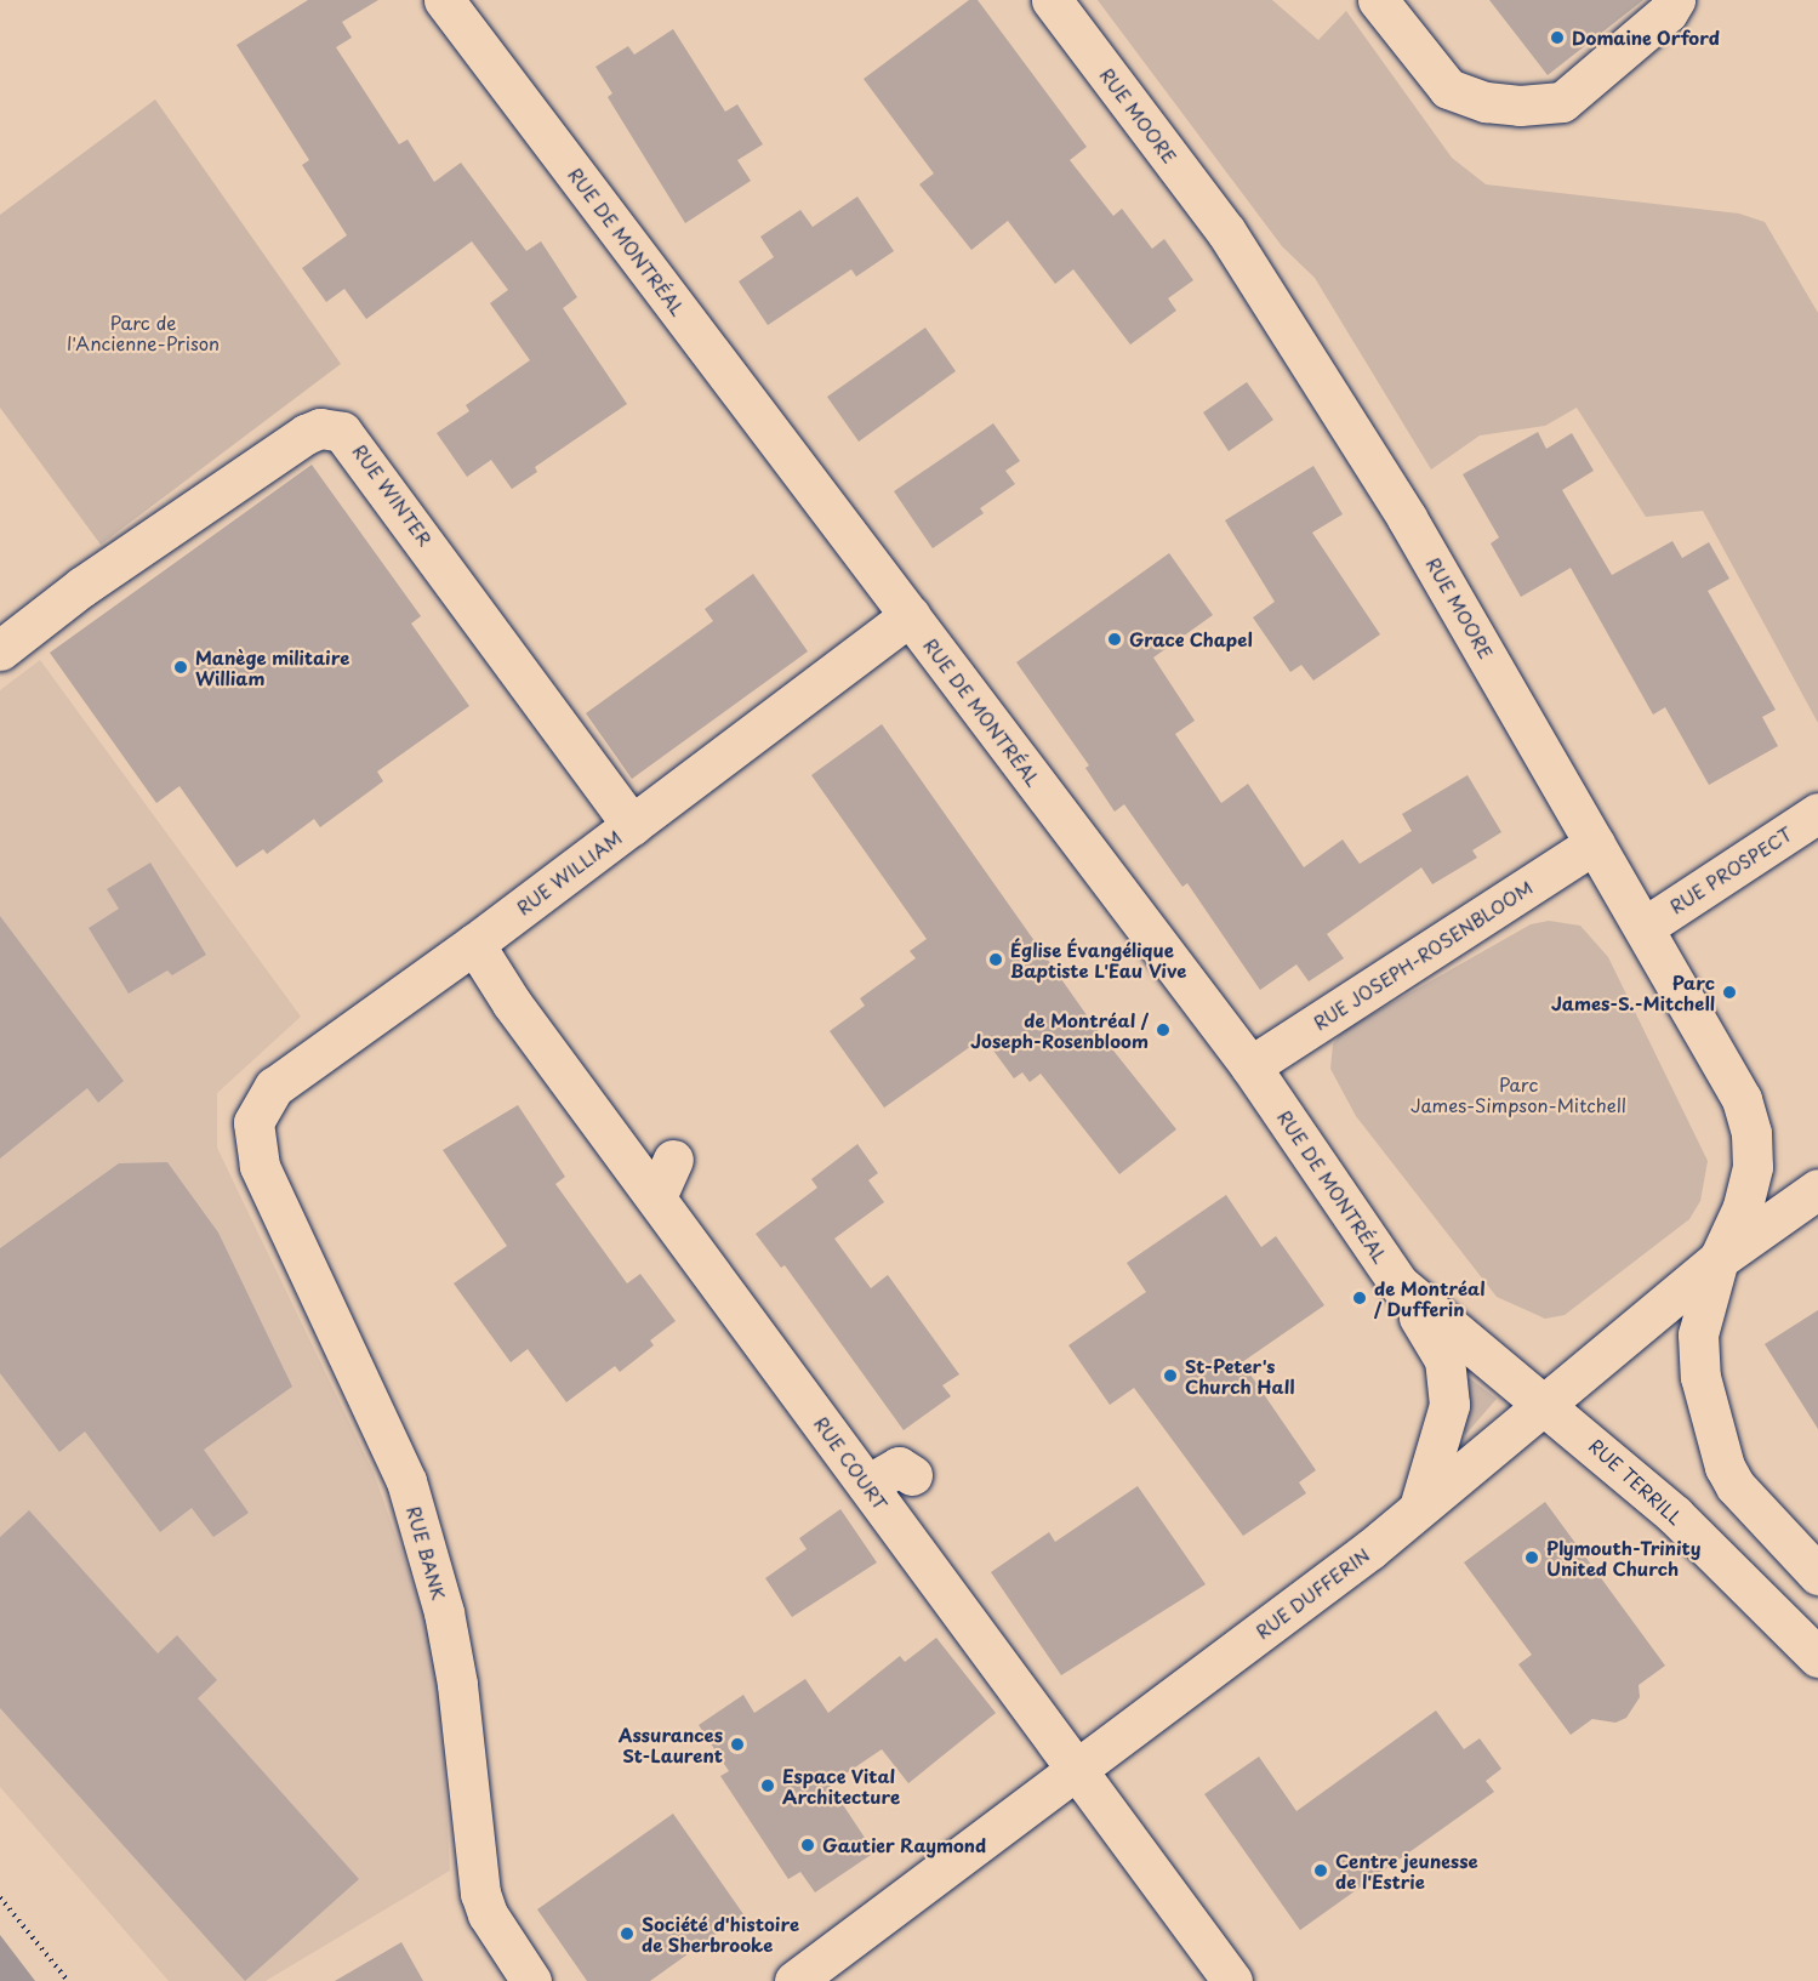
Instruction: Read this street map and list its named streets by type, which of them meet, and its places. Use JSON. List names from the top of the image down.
{
  "streets": {
    "street": [
      "RUE MOORE",
      "RUE DE MONTRÉAL",
      "RUE WINTER",
      "RUE PROSPECT",
      "RUE WILLIAM",
      "RUE JOSEPH-ROSENBLOOM",
      "RUE COURT",
      "RUE TERRILL",
      "RUE BANK",
      "RUE DUFFERIN"
    ]
  },
  "crossings": [
    ["RUE MOORE", "RUE PROSPECT"],
    ["RUE MOORE", "RUE JOSEPH-ROSENBLOOM"],
    ["RUE MOORE", "RUE DUFFERIN"],
    ["RUE DE MONTRÉAL", "RUE WILLIAM"],
    ["RUE DE MONTRÉAL", "RUE JOSEPH-ROSENBLOOM"],
    ["RUE DE MONTRÉAL", "RUE TERRILL"],
    ["RUE DE MONTRÉAL", "RUE DUFFERIN"],
    ["RUE WINTER", "RUE WILLIAM"],
    ["RUE WILLIAM", "RUE COURT"],
    ["RUE WILLIAM", "RUE BANK"],
    ["RUE COURT", "RUE DUFFERIN"],
    ["RUE TERRILL", "RUE DUFFERIN"]
  ],
  "parks": ["Parc de l'Ancienne-Prison", "Parc James-Simpson-Mitchell"],
  "places": [
    "Domaine Orford",
    "Grace Chapel",
    "Manège militaire William",
    "Église Évangélique Baptiste L'Eau Vive",
    "Parc James-S.-Mitchell",
    "de Montréal / Joseph-Rosenbloom",
    "de Montréal / Dufferin",
    "St-Peter's Church Hall",
    "Plymouth-Trinity United Church",
    "Assurances St-Laurent",
    "Espace Vital Architecture",
    "Gautier Raymond",
    "Centre jeunesse de l'Estrie",
    "Société d'histoire de Sherbrooke"
  ]
}
